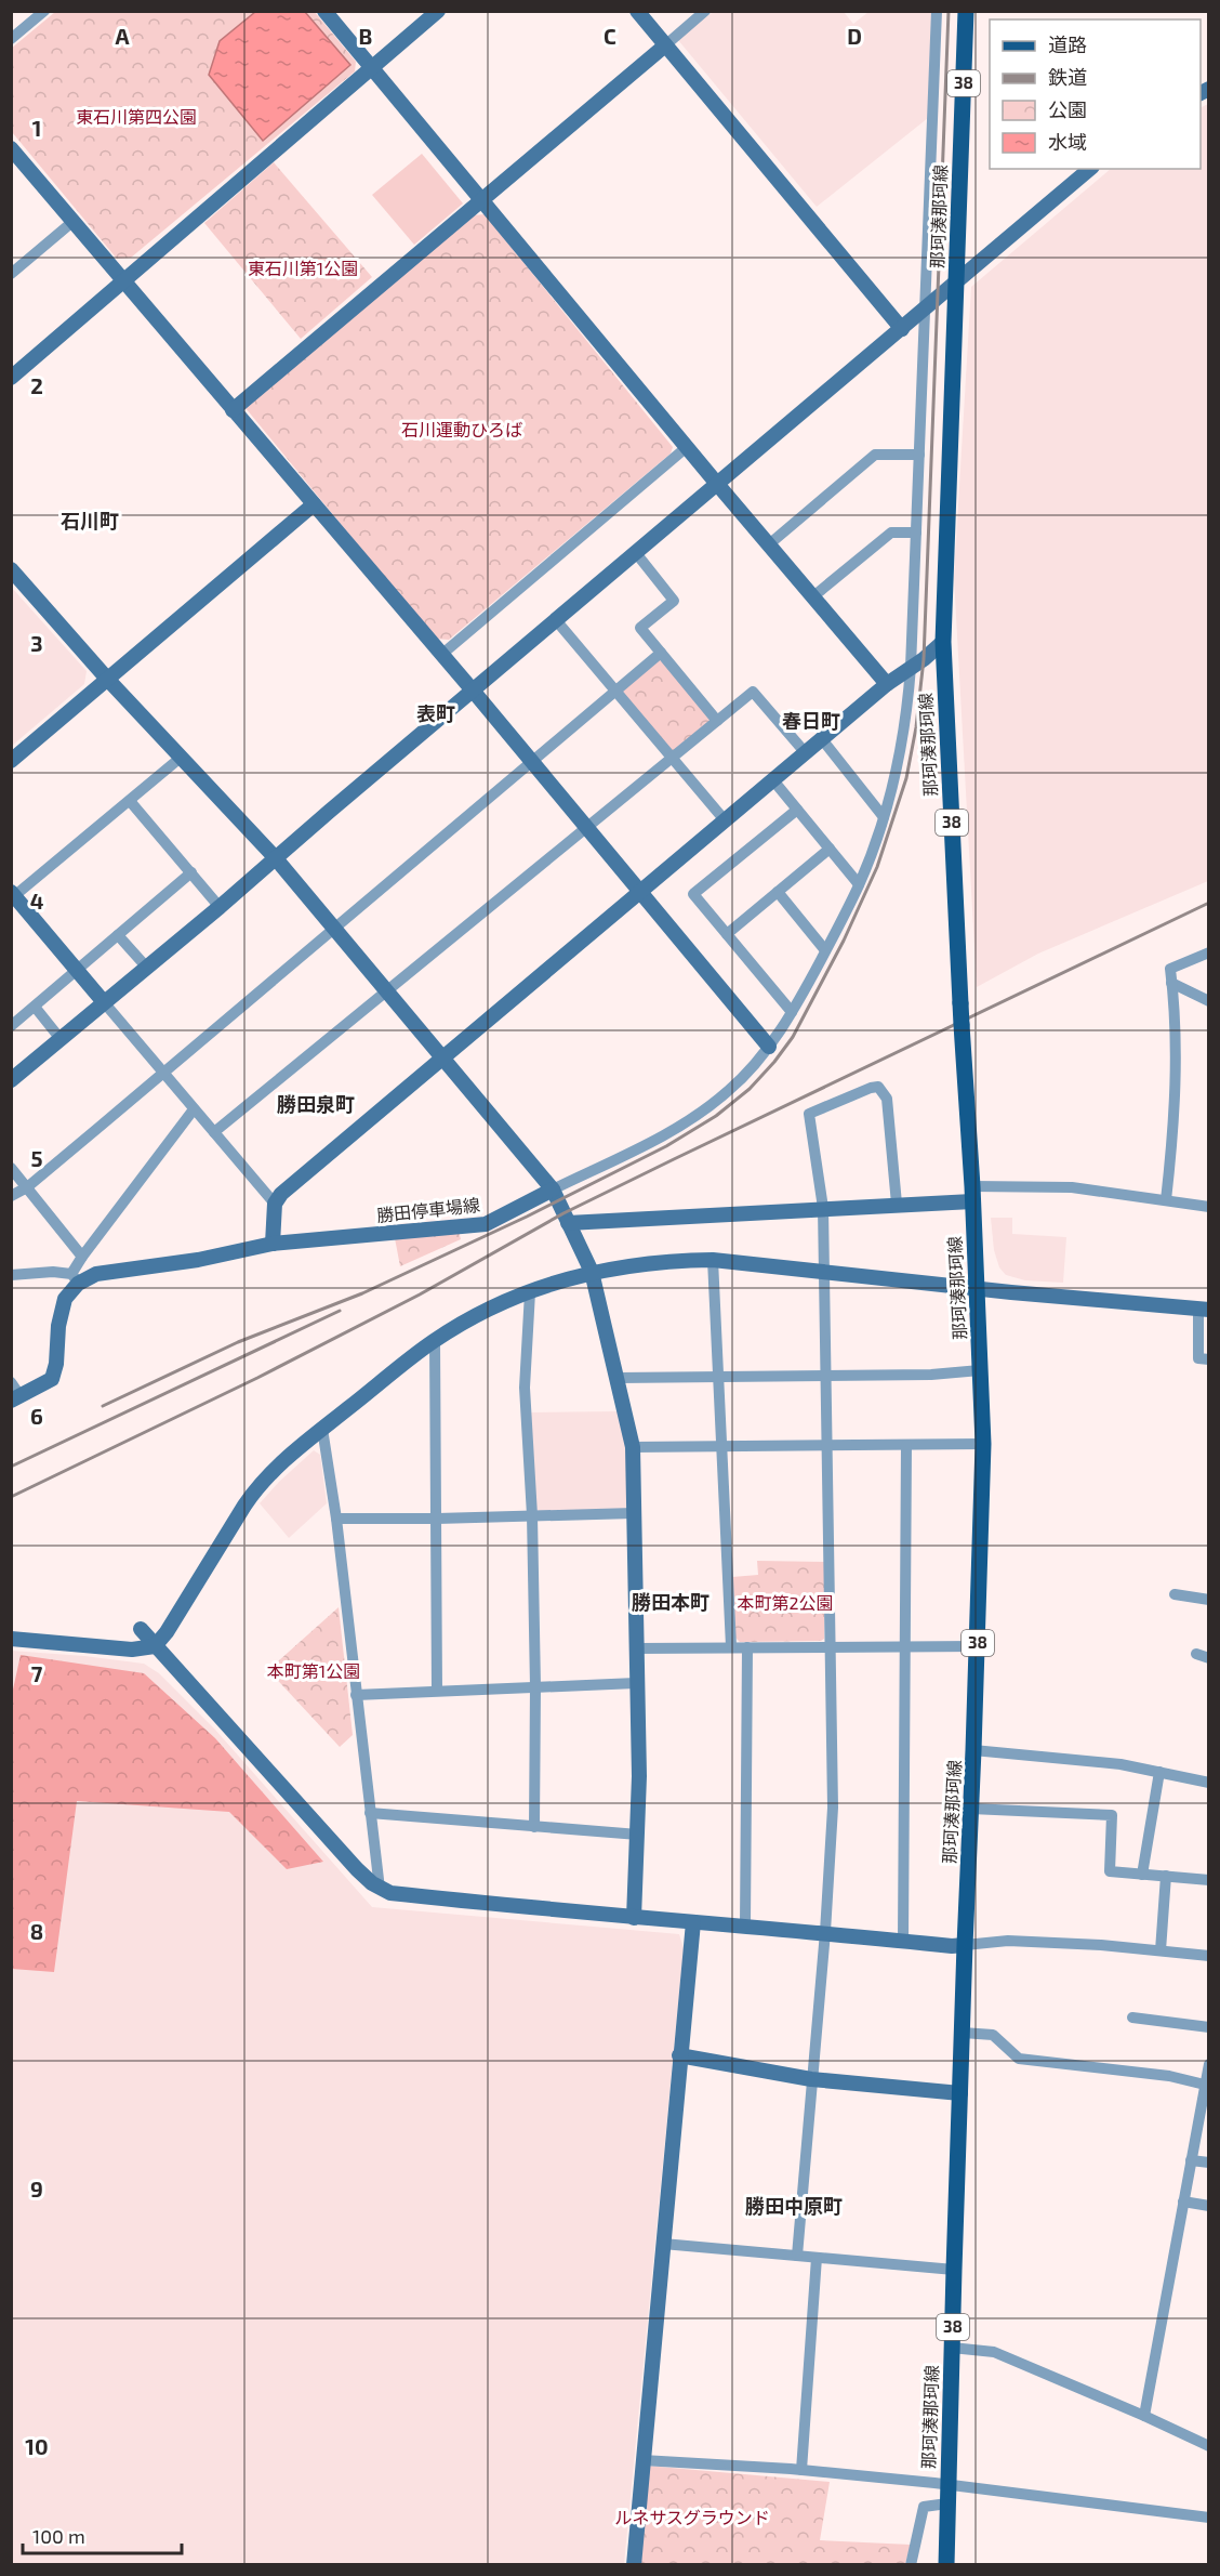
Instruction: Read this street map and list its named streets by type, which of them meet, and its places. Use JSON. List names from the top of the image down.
{
  "streets": {
    "main road": ["38", "那珂湊那珂線"],
    "street": ["勝田停車場線"]
  },
  "districts": [
    "石川町",
    "表町",
    "春日町",
    "勝田泉町",
    "勝田本町",
    "勝田中原町"
  ],
  "parks": [
    "東石川第四公園",
    "東石川第1公園",
    "石川運動ひろば",
    "本町第2公園",
    "本町第1公園",
    "ルネサスグラウンド"
  ],
  "legend": [
    "道路",
    "鉄道",
    "公園",
    "水域"
  ],
  "scale_bar": "100 m",
  "grid": {
    "columns": [
      "A",
      "B",
      "C",
      "D"
    ],
    "rows": [
      "1",
      "2",
      "3",
      "4",
      "5",
      "6",
      "7",
      "8",
      "9",
      "10"
    ]
  }
}
